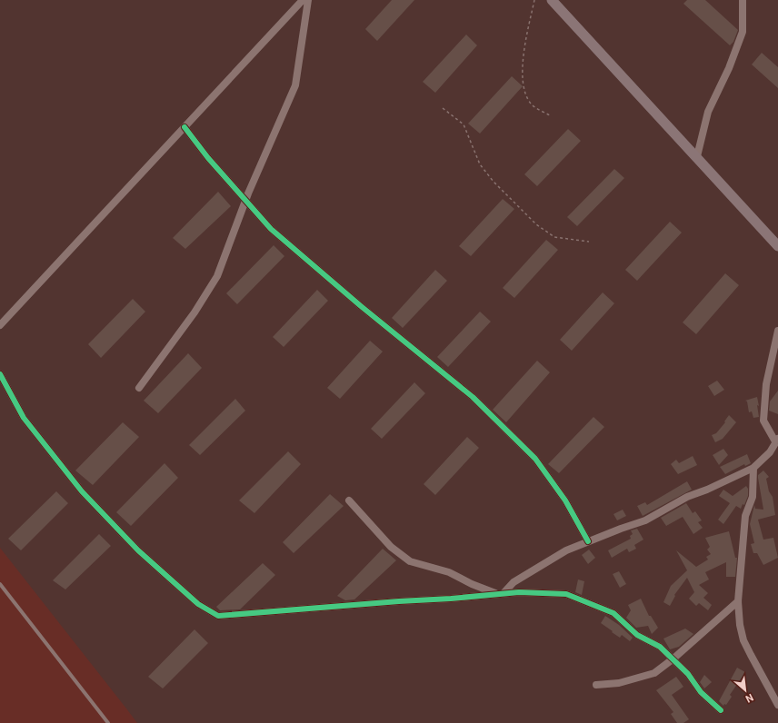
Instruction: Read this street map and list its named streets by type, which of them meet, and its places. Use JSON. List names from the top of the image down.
{
  "north": "bottom right"
}
